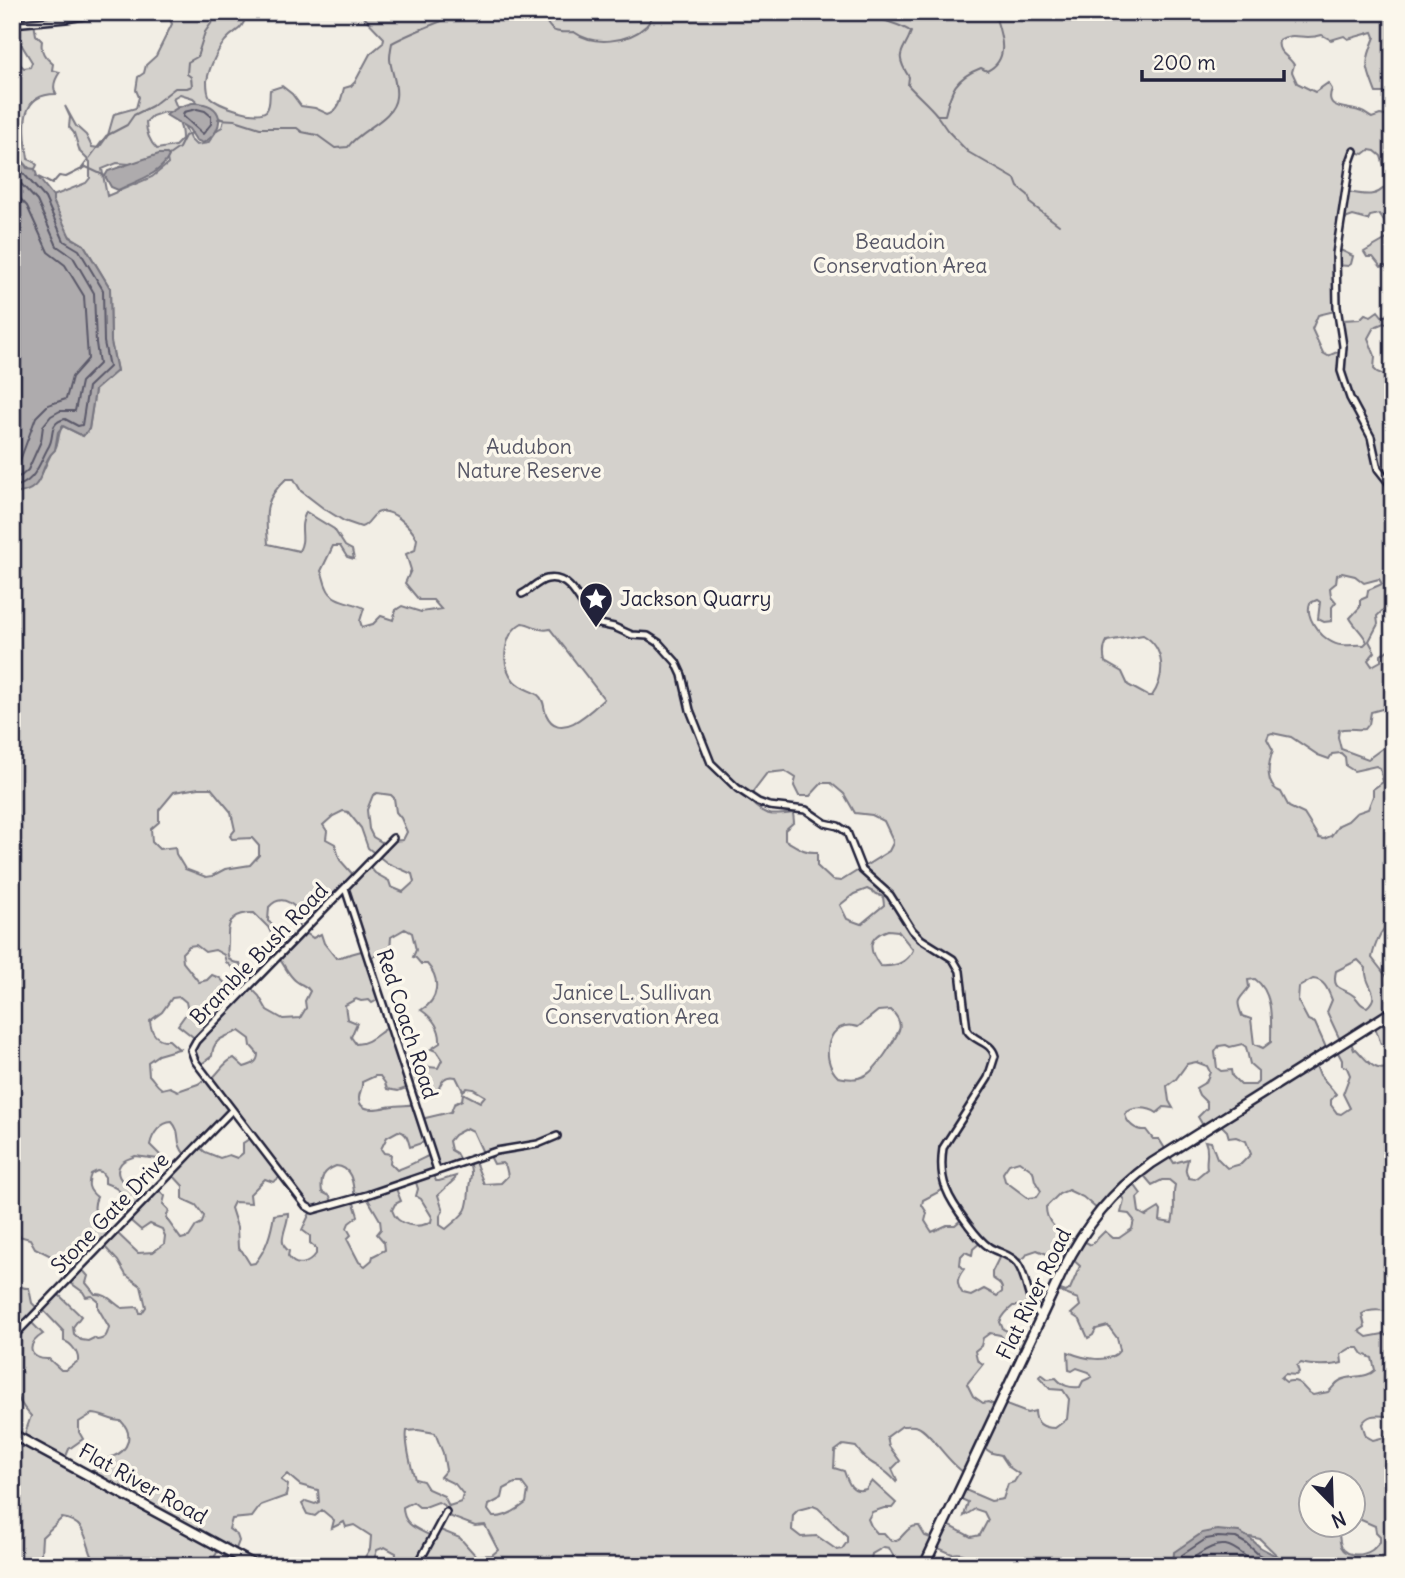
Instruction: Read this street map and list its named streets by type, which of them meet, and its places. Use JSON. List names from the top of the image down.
{
  "streets": {
    "main road": ["Flat River Road"],
    "street": ["Bramble Bush Road", "Red Coach Road", "Stone Gate Drive"]
  },
  "crossings": [
    ["Bramble Bush Road", "Red Coach Road"],
    ["Bramble Bush Road", "Stone Gate Drive"]
  ],
  "parks": ["Beaudoin Conservation Area", "Audubon Nature Reserve", "Janice L. Sullivan Conservation Area"],
  "places": {
    "place": ["Jackson Quarry"]
  },
  "scale_bar": "200 m",
  "north": "bottom right"
}
